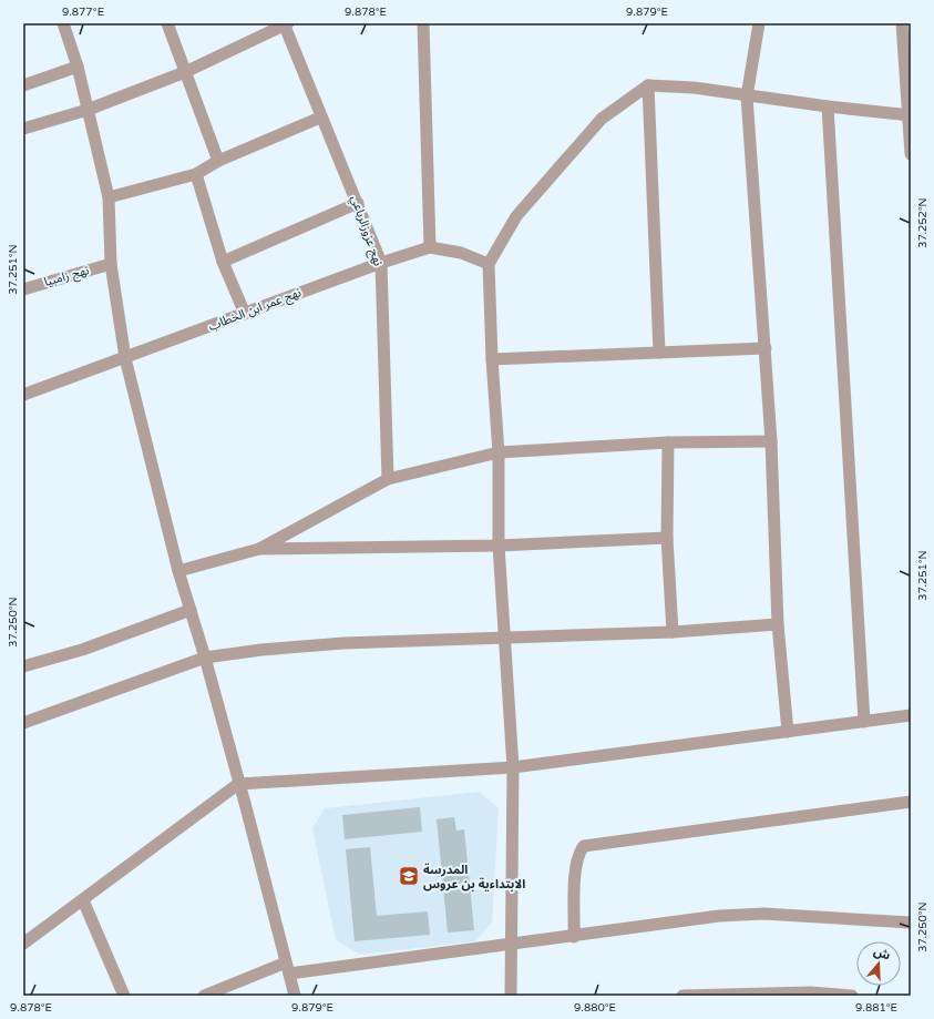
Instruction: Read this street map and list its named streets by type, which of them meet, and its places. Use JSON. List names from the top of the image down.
{
  "streets": {
    "street": ["نهج عزوزالرباعي", "نهج زامبيا", "نهج عمر ابن الخطاب"]
  },
  "crossings": [
    ["نهج عزوزالرباعي", "نهج عمر ابن الخطاب"]
  ],
  "places": {
    "school or university": ["المدرسة الابتداءية بن عروس"]
  },
  "north": "top",
  "coordinates": [
    "9.877°E",
    "9.878°E",
    "9.879°E",
    "37.252°N",
    "37.251°N",
    "37.250°N",
    "9.880°E",
    "9.881°E"
  ]
}
